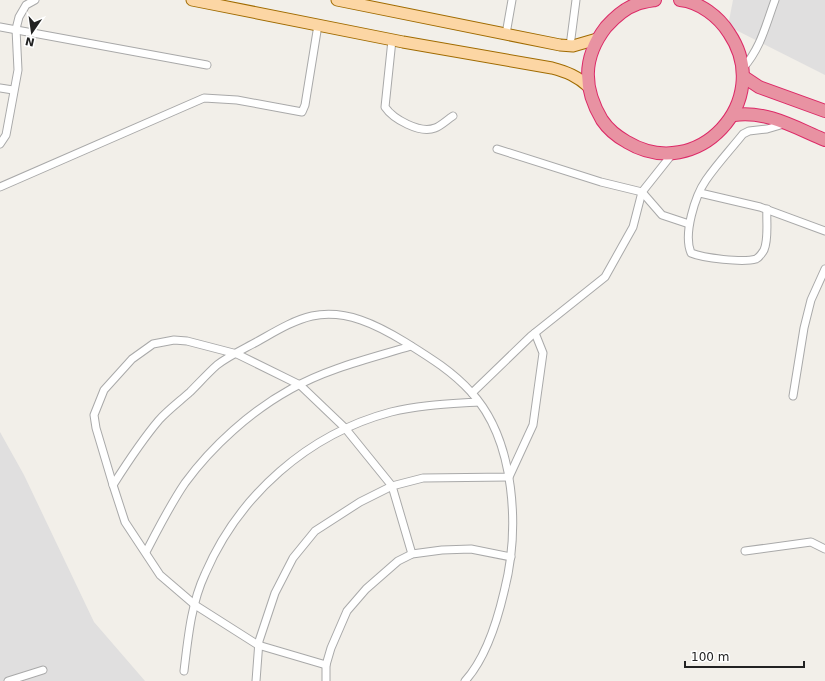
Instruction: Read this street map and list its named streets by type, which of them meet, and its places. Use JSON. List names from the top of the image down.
{
  "scale_bar": "100 m",
  "north": "bottom"
}
